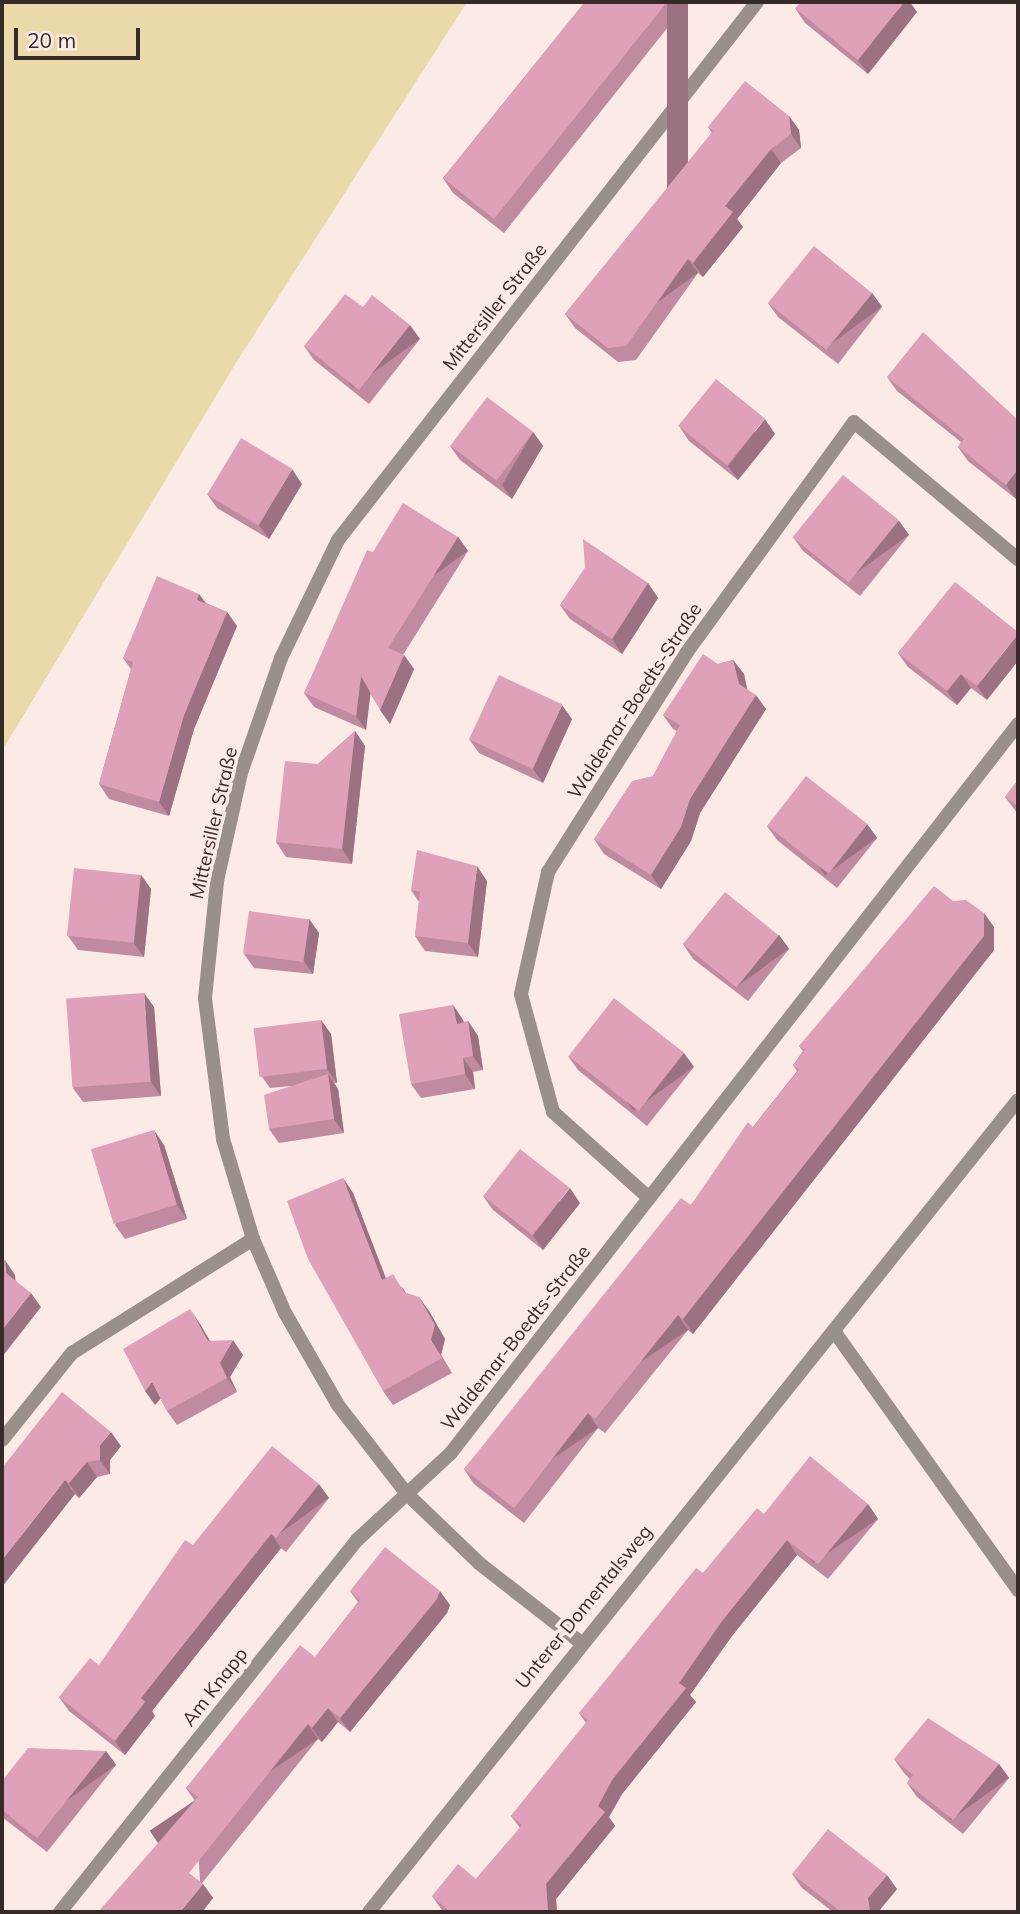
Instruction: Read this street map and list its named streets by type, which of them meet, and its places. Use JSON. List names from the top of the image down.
{
  "streets": {
    "street": [
      "Mittersiller Straße",
      "Waldemar-Boedts-Straße",
      "Unterer Domentalsweg",
      "Am Knapp"
    ]
  },
  "crossings": [
    ["Mittersiller Straße", "Waldemar-Boedts-Straße"],
    ["Mittersiller Straße", "Unterer Domentalsweg"],
    ["Mittersiller Straße", "Am Knapp"],
    ["Waldemar-Boedts-Straße", "Am Knapp"]
  ],
  "scale_bar": "20 m"
}
